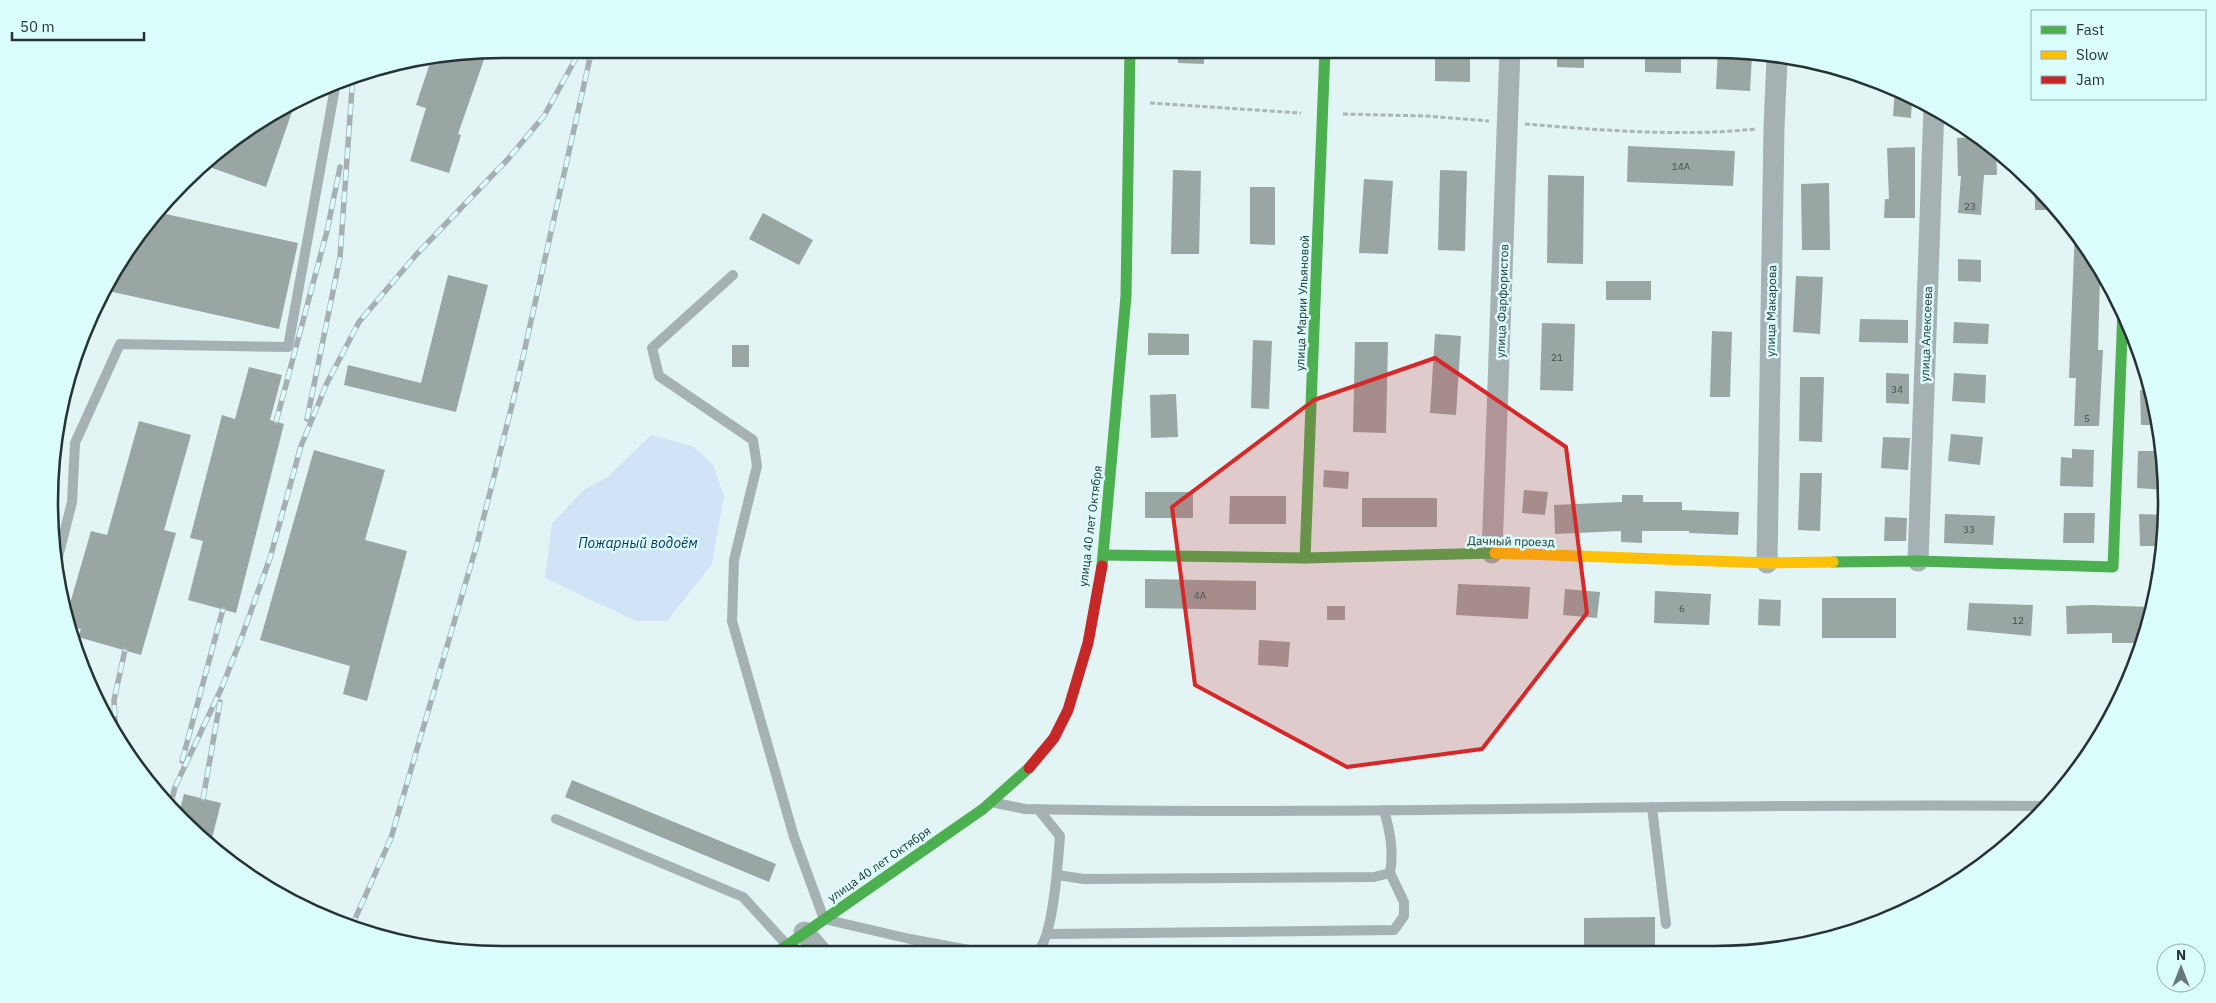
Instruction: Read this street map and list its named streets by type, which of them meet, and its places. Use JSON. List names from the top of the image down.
{
  "streets": {
    "street": [
      "улица Фарфористов",
      "улица Марии Ульяновой",
      "улица Макарова",
      "улица Алексеева",
      "улица 40 лет Октября",
      "Дачный проезд"
    ]
  },
  "crossings": [
    ["улица Фарфористов", "Дачный проезд"],
    ["улица Марии Ульяновой", "Дачный проезд"],
    ["улица Макарова", "Дачный проезд"],
    ["улица Алексеева", "Дачный проезд"],
    ["улица 40 лет Октября", "Дачный проезд"]
  ],
  "water": ["Пожарный водоём"],
  "house_numbers": [
    "14А",
    "23",
    "21",
    "34",
    "5",
    "33",
    "4А",
    "6",
    "12"
  ],
  "legend": ["Fast", "Slow", "Jam"],
  "scale_bar": "50 m",
  "north": "top"
}
